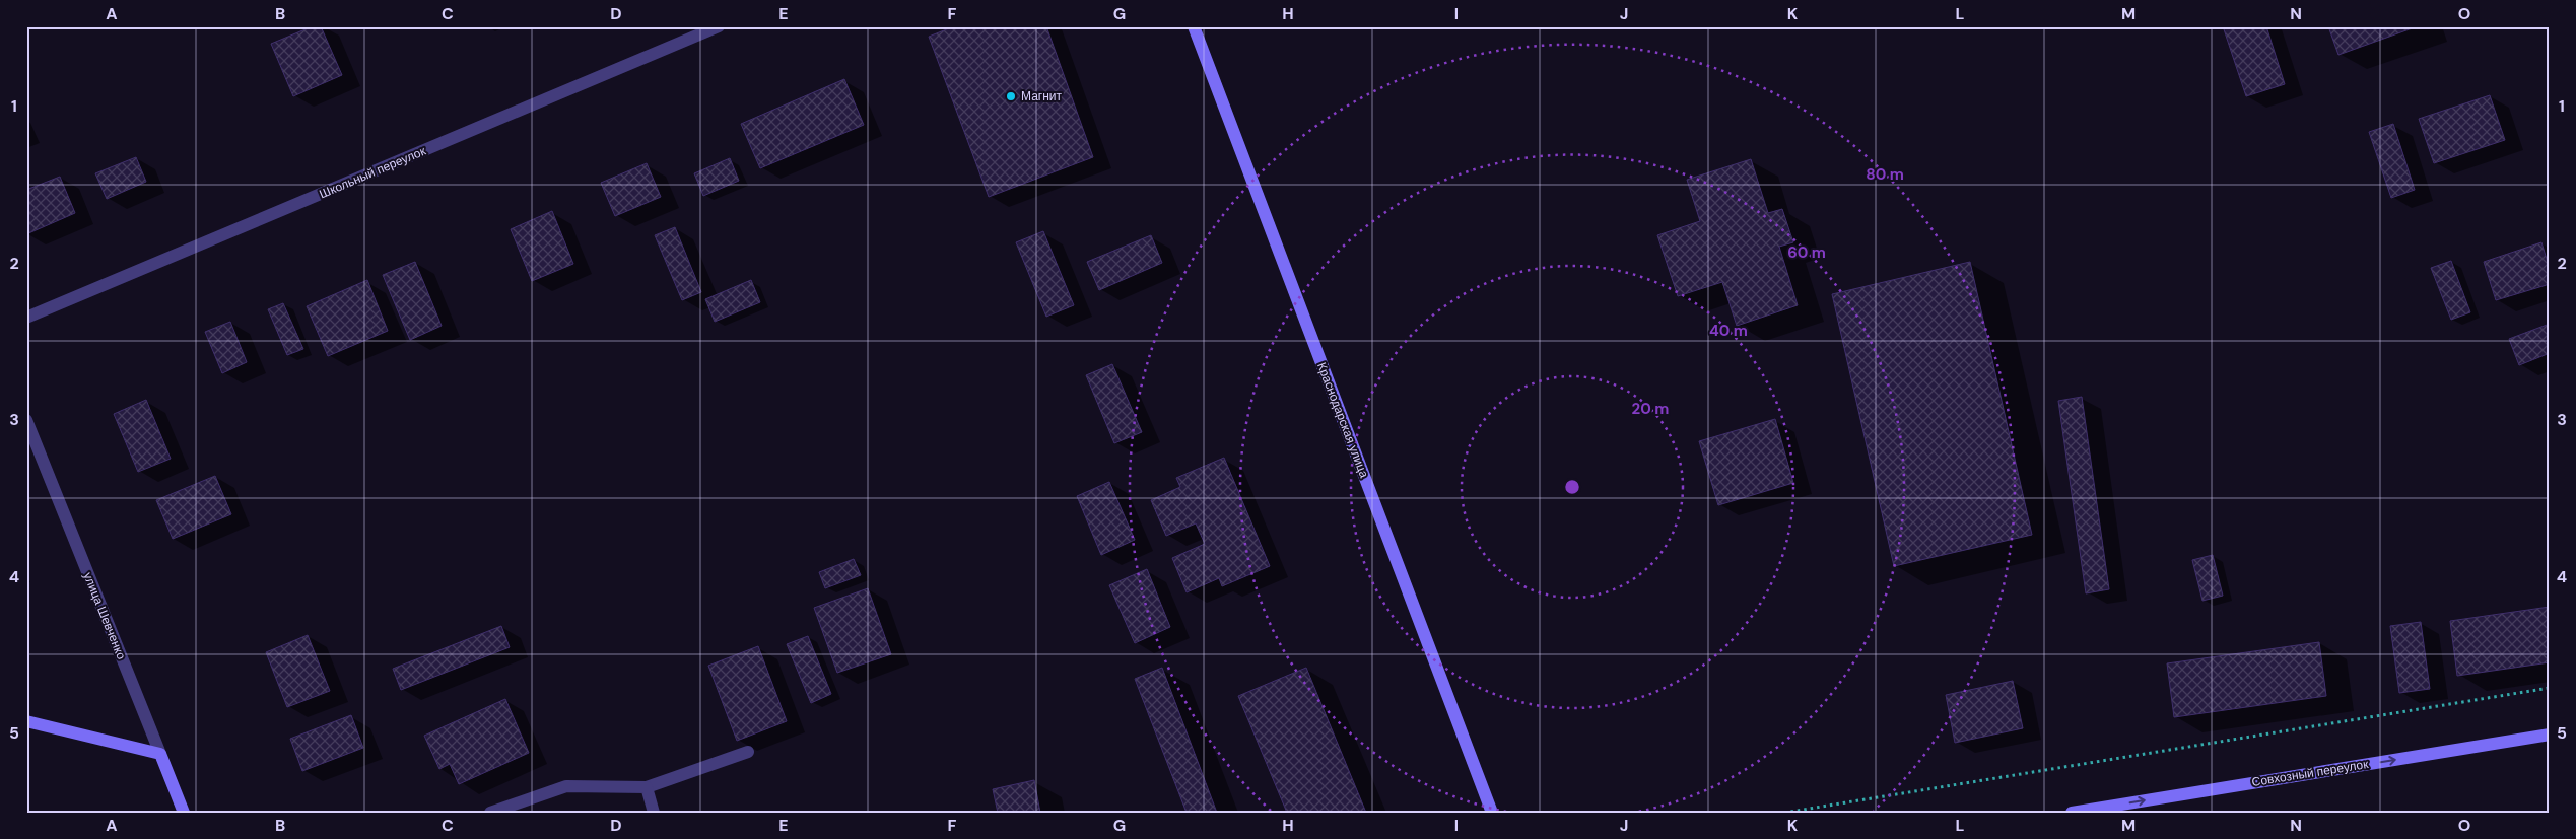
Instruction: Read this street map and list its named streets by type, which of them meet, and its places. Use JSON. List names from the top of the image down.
{
  "streets": {
    "street": [
      "Школьный переулок",
      "Краснодарская улица",
      "улица Шевченко",
      "Совхозный переулок"
    ]
  },
  "one_way": ["Совхозный переулок"],
  "places": ["Магнит"],
  "grid": {
    "columns": [
      "A",
      "B",
      "C",
      "D",
      "E",
      "F",
      "G",
      "H",
      "I",
      "J",
      "K",
      "L",
      "M",
      "N",
      "O"
    ],
    "rows": [
      "1",
      "2",
      "3",
      "4",
      "5"
    ]
  },
  "rings": [
    "80 m",
    "60 m",
    "40 m",
    "20 m"
  ]
}
